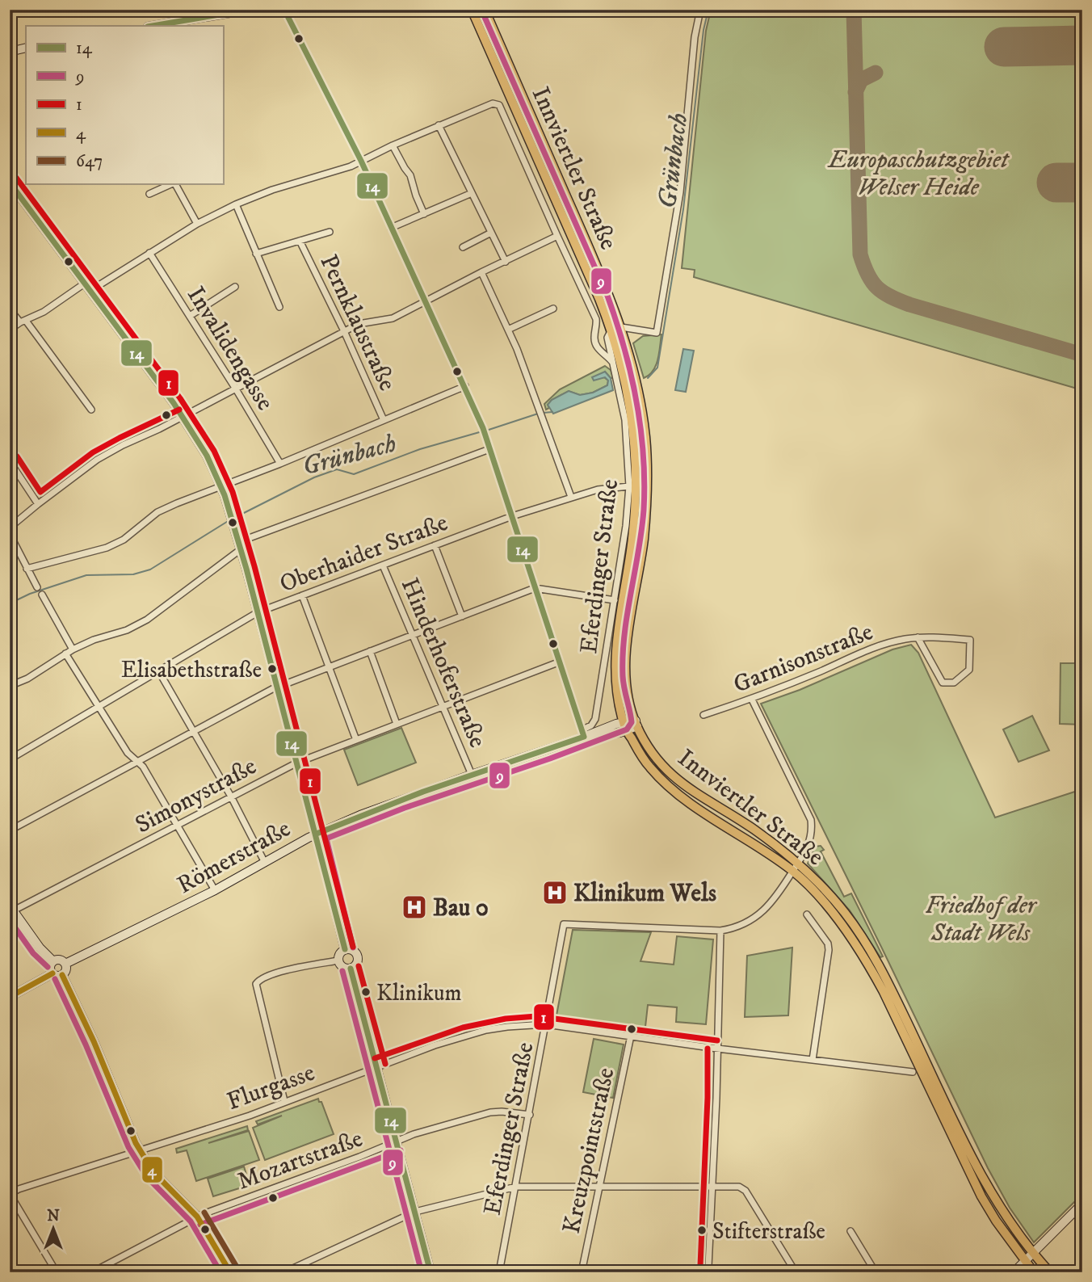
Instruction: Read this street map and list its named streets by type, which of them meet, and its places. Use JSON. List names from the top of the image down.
{
  "streets": {
    "main road": ["Innviertler Straße", "Römerstraße"],
    "street": [
      "Pernklaustraße",
      "Invalidengasse",
      "Oberhaider Straße",
      "Eferdinger Straße",
      "Garnisonstraße",
      "Hinderhoferstraße",
      "Simonystraße",
      "Flurgasse",
      "Kreuzpointstraße",
      "Mozartstraße"
    ]
  },
  "crossings": [
    ["Innviertler Straße", "Eferdinger Straße"],
    ["Innviertler Straße", "Römerstraße"],
    ["Oberhaider Straße", "Eferdinger Straße"],
    ["Oberhaider Straße", "Hinderhoferstraße"],
    ["Eferdinger Straße", "Römerstraße"],
    ["Eferdinger Straße", "Flurgasse"],
    ["Eferdinger Straße", "Mozartstraße"],
    ["Hinderhoferstraße", "Simonystraße"],
    ["Hinderhoferstraße", "Römerstraße"],
    ["Flurgasse", "Kreuzpointstraße"]
  ],
  "water": ["Grünbach"],
  "parks": ["Europaschutzgebiet Welser Heide", "Friedhof der Stadt Wels"],
  "places": {
    "other": ["Elisabethstraße", "Klinikum", "Stifterstraße"],
    "hospital": ["Klinikum Wels", "Bau 0"]
  },
  "lines": [
    "transit line 14",
    "transit line 9",
    "transit line 1",
    "transit line 4",
    "transit line 647"
  ],
  "legend": [
    "14",
    "9",
    "1",
    "4",
    "647"
  ],
  "north": "top"
}
